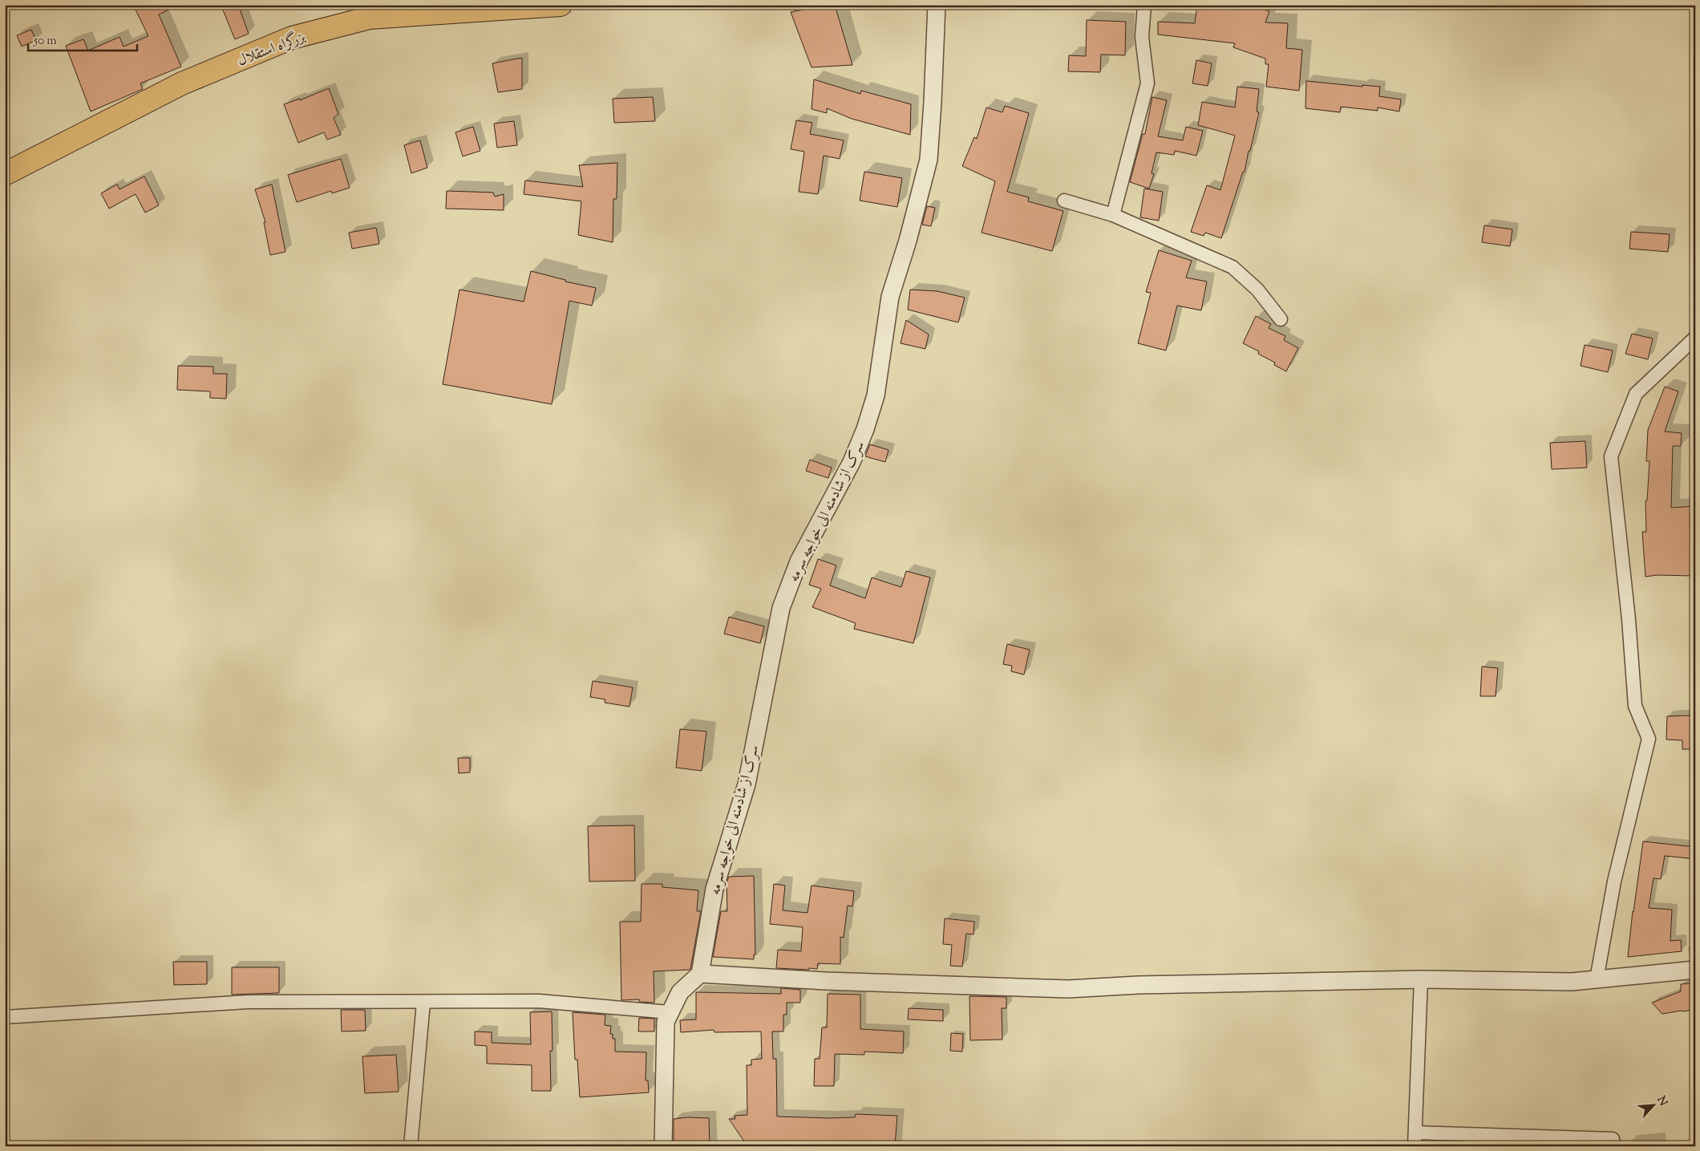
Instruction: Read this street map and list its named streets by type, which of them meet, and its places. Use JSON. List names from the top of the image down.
{
  "streets": {
    "highway": ["بزرگراه استقلال"],
    "street": ["سرک از شادمنه الی خواجه سرمه"]
  },
  "scale_bar": "50 m",
  "north": "top right"
}
